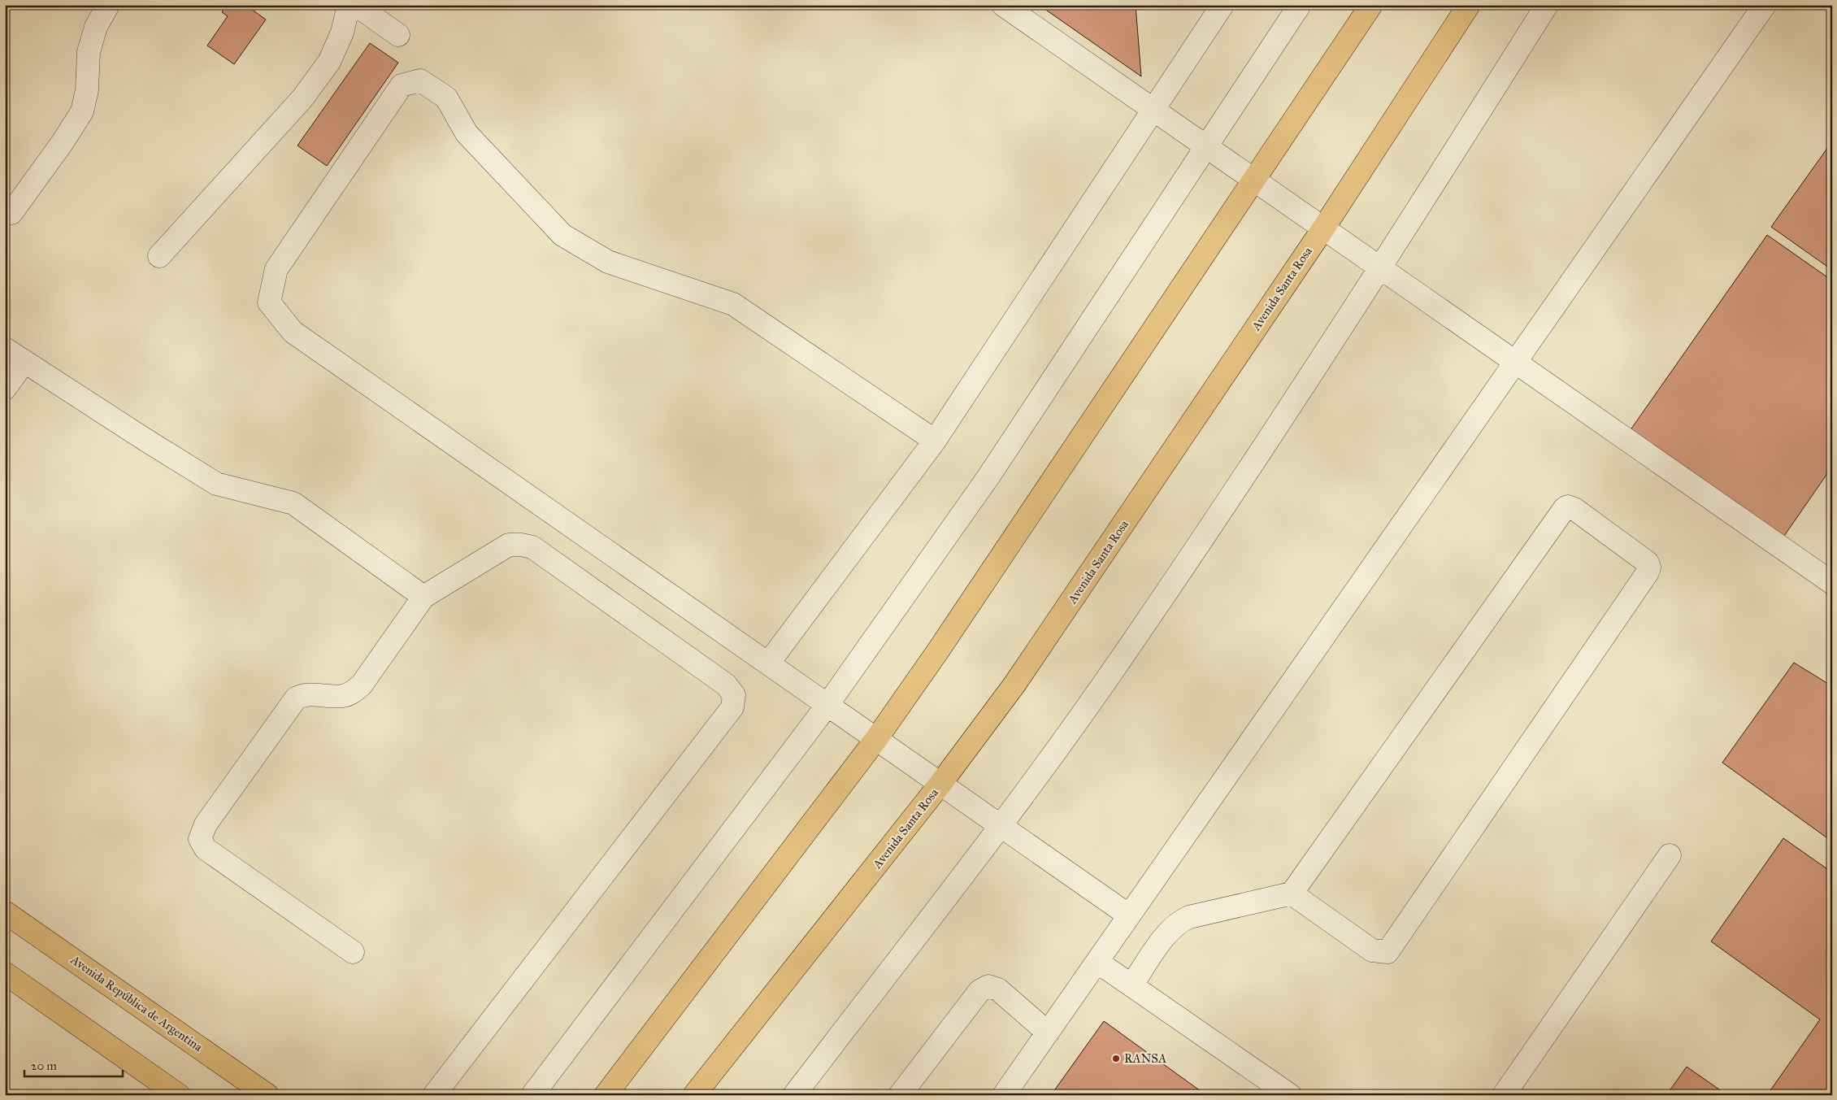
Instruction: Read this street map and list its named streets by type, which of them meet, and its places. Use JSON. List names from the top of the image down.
{
  "streets": {
    "main road": ["Avenida Santa Rosa", "Avenida República de Argentina"]
  },
  "places": ["RANSA"],
  "scale_bar": "20 m"
}
